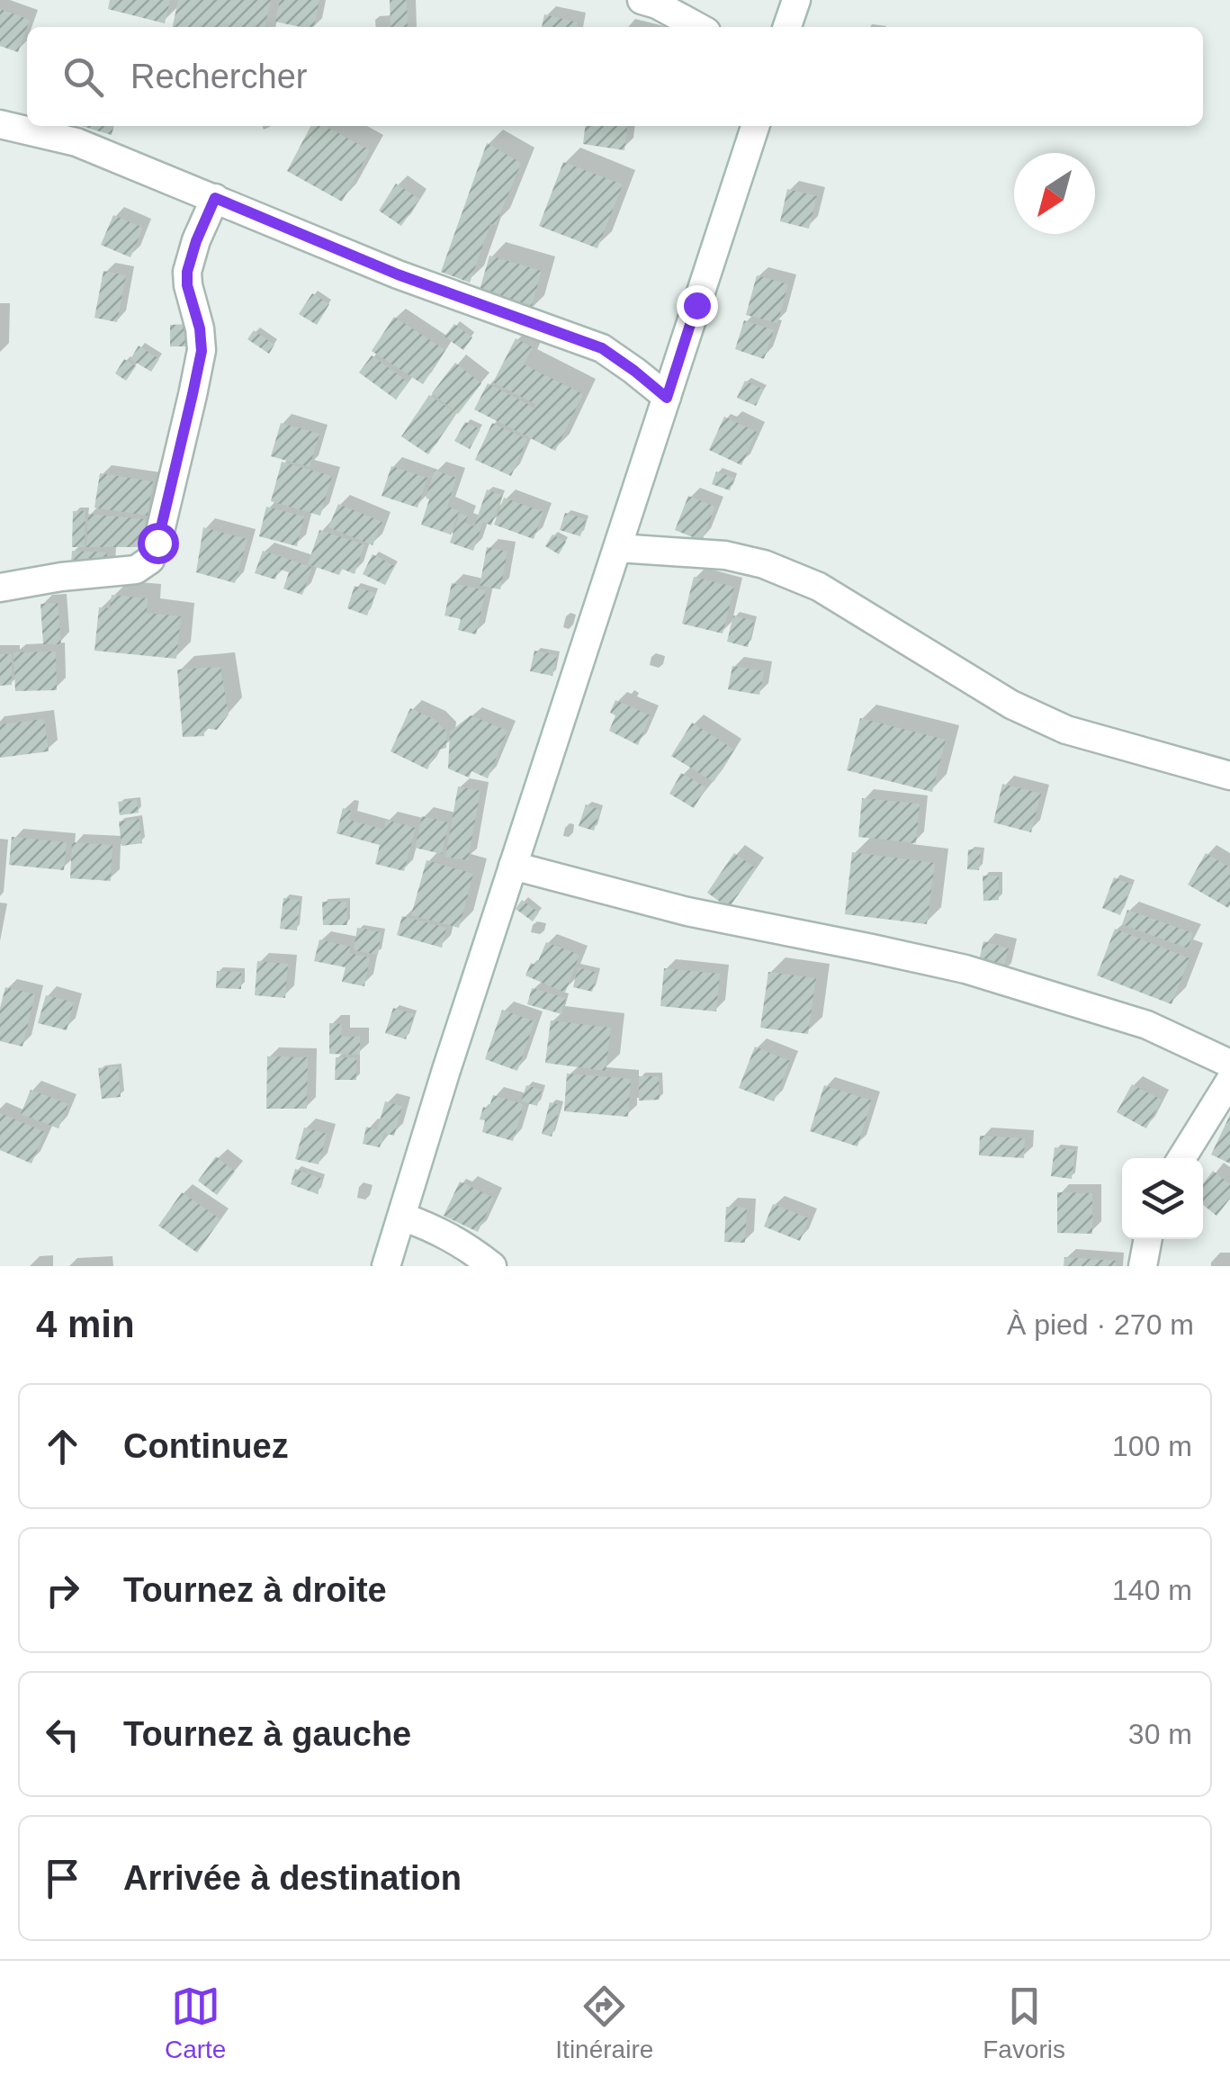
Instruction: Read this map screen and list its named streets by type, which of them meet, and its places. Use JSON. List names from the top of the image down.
{
  "north": "bottom left",
  "page": {
    "search": "Rechercher",
    "heading": ["4 min", "À pied · 270 m"],
    "list": [
      ["Continuez", "100 m"],
      ["Tournez à droite", "140 m"],
      ["Tournez à gauche", "30 m"],
      "Arrivée à destination"
    ],
    "nav": ["Carte", "Itinéraire", "Favoris"]
  }
}
